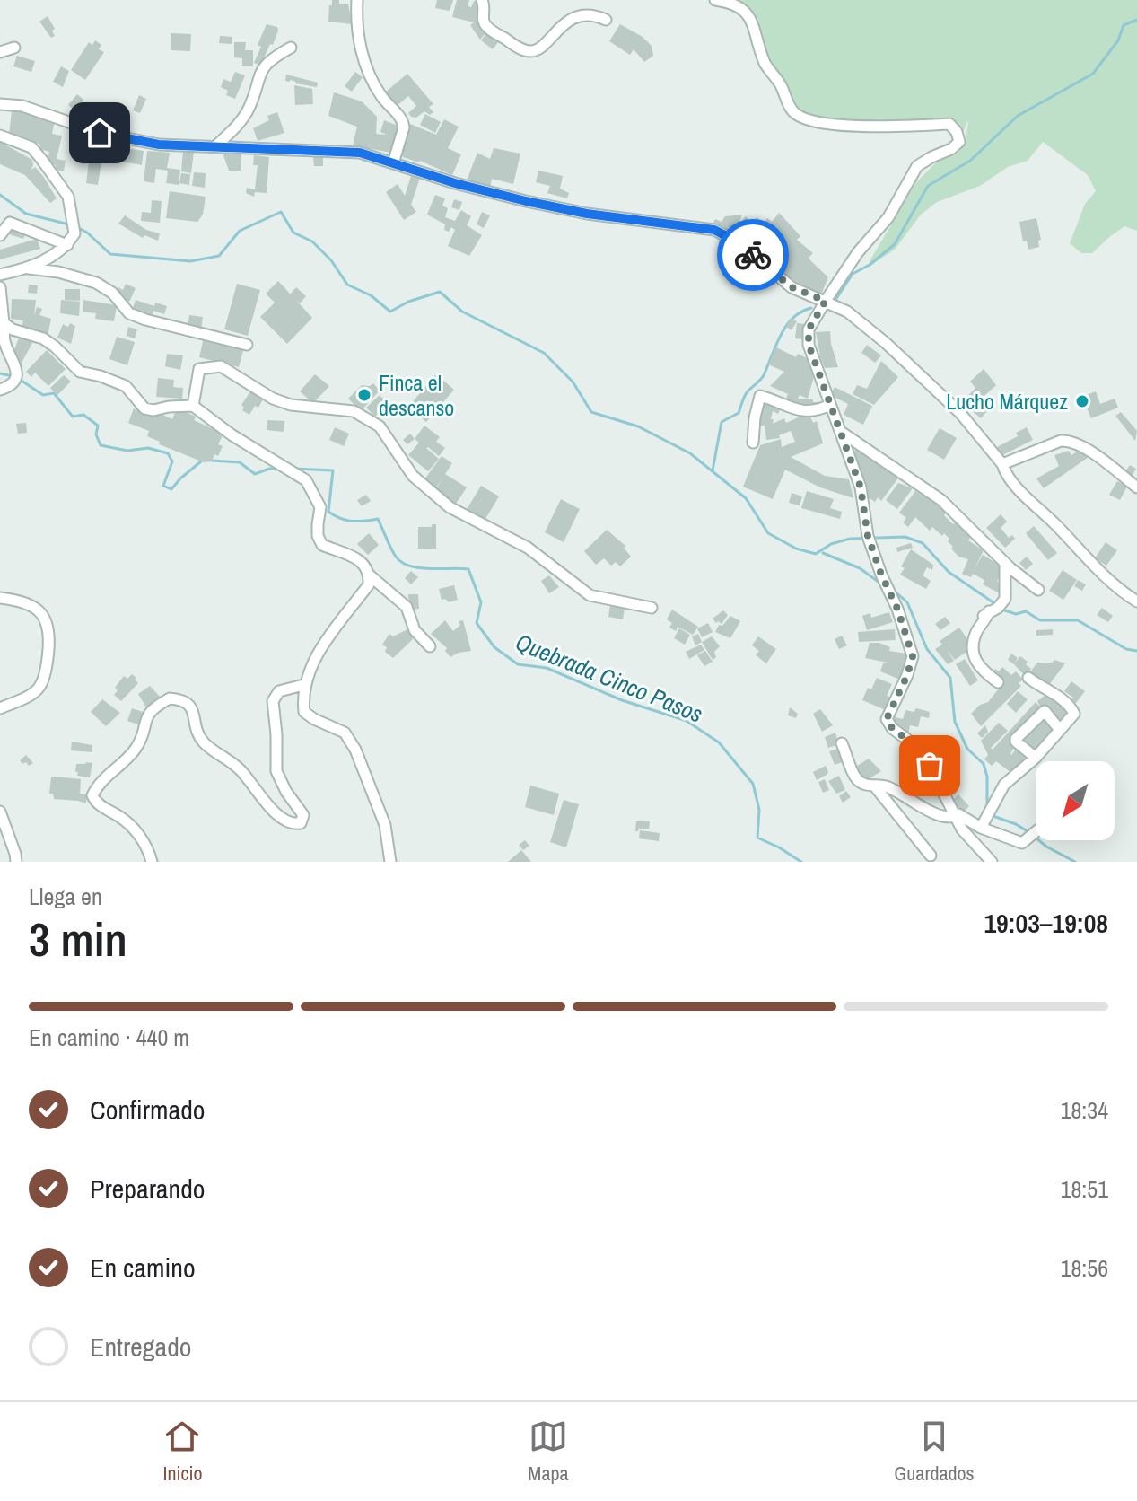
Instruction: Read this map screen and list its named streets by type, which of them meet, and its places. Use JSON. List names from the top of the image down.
{
  "water": ["Quebrada Cinco Pasos"],
  "places": ["Finca el descanso", "Lucho Márquez"],
  "north": "bottom left",
  "page": {
    "heading": ["3 min", "Llega en", "19:03–19:08"],
    "bar": "En camino · 440 m",
    "list": [
      ["Confirmado", "18:34"],
      ["Preparando", "18:51"],
      ["En camino", "18:56"],
      "Entregado"
    ],
    "tabs": ["Inicio", "Mapa", "Guardados"]
  }
}
